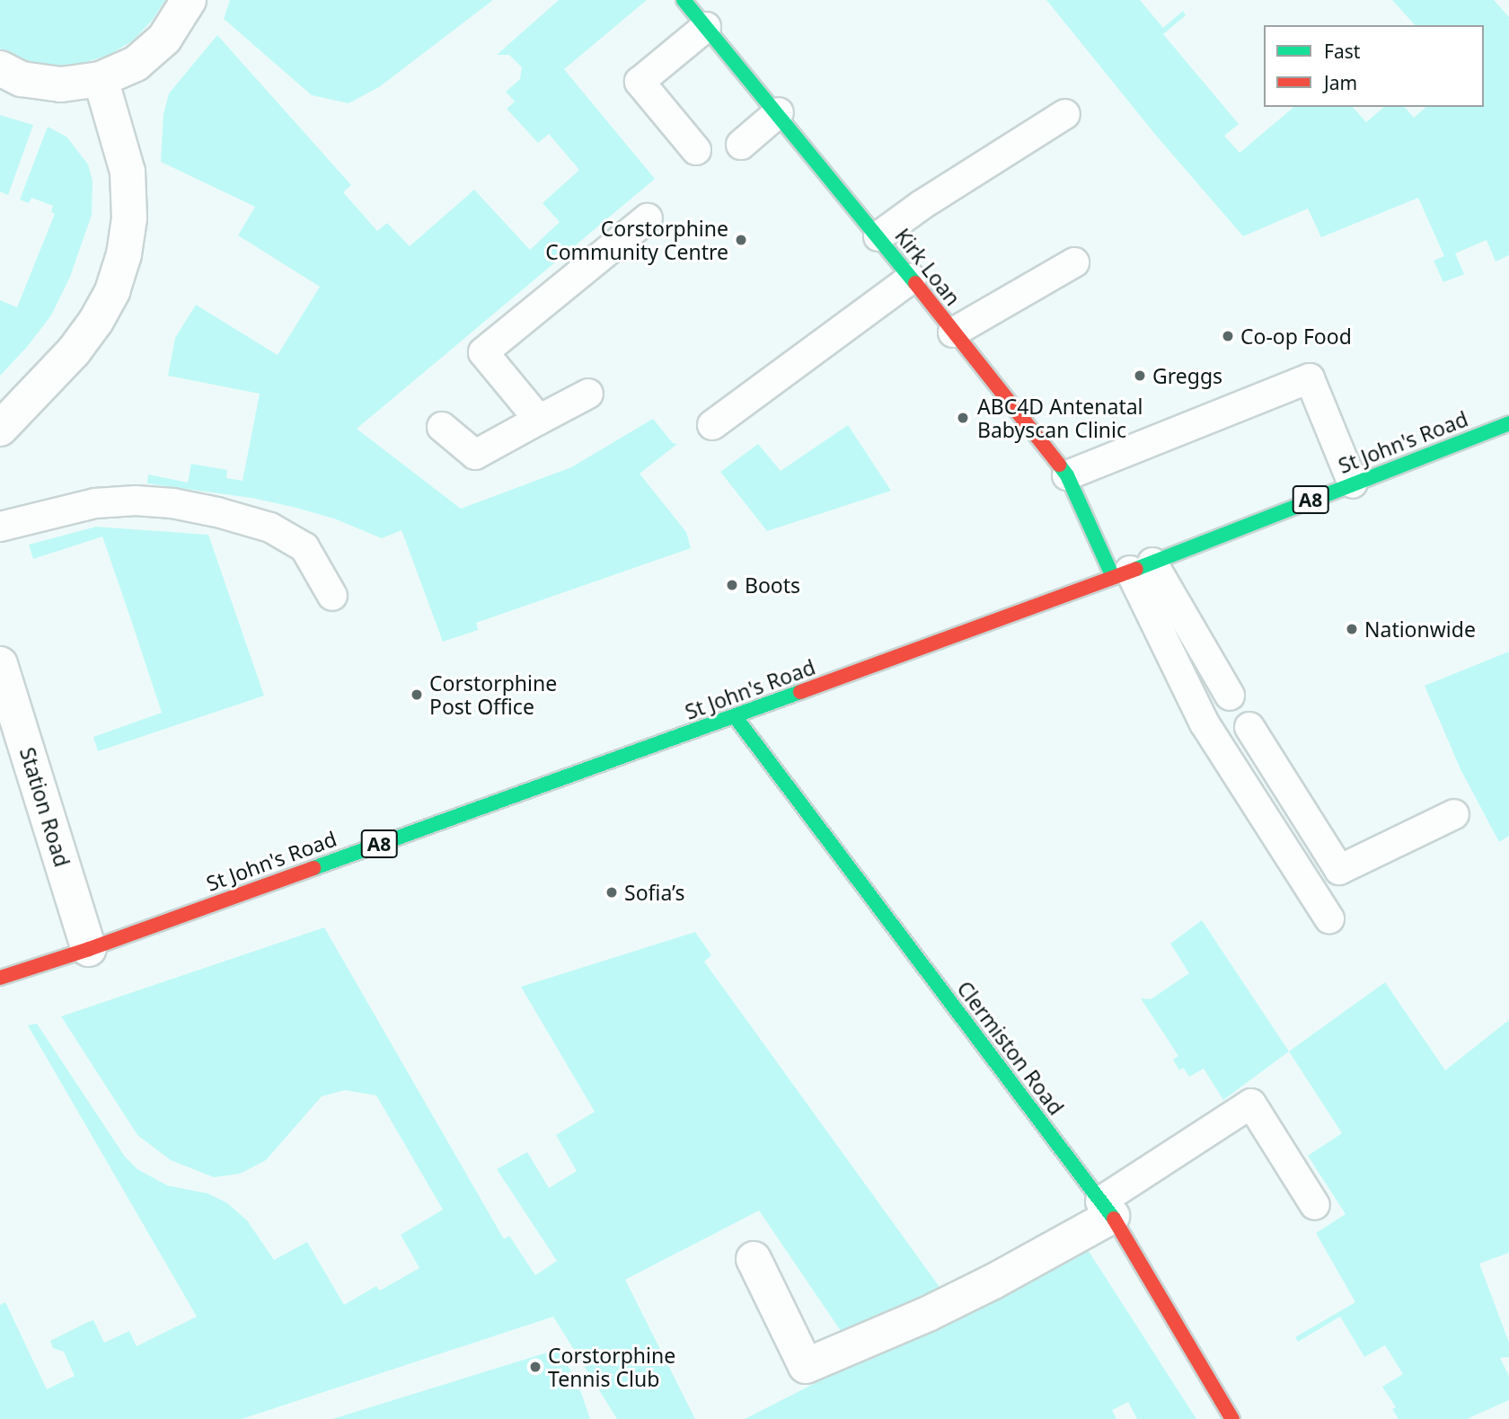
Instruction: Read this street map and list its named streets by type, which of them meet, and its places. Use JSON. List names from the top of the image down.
{
  "streets": {
    "street": [
      "Kirk Loan",
      "St John's Road",
      "A8",
      "Station Road",
      "Clermiston Road"
    ]
  },
  "crossings": [
    ["Kirk Loan", "St John's Road"],
    ["St John's Road", "Station Road"],
    ["St John's Road", "Clermiston Road"]
  ],
  "places": [
    "Corstorphine Community Centre",
    "Co-op Food",
    "Greggs",
    "ABC4D Antenatal Babyscan Clinic",
    "Boots",
    "Nationwide",
    "Corstorphine Post Office",
    "Sofia’s",
    "Corstorphine Tennis Club"
  ],
  "legend": ["Fast", "Jam"]
}
